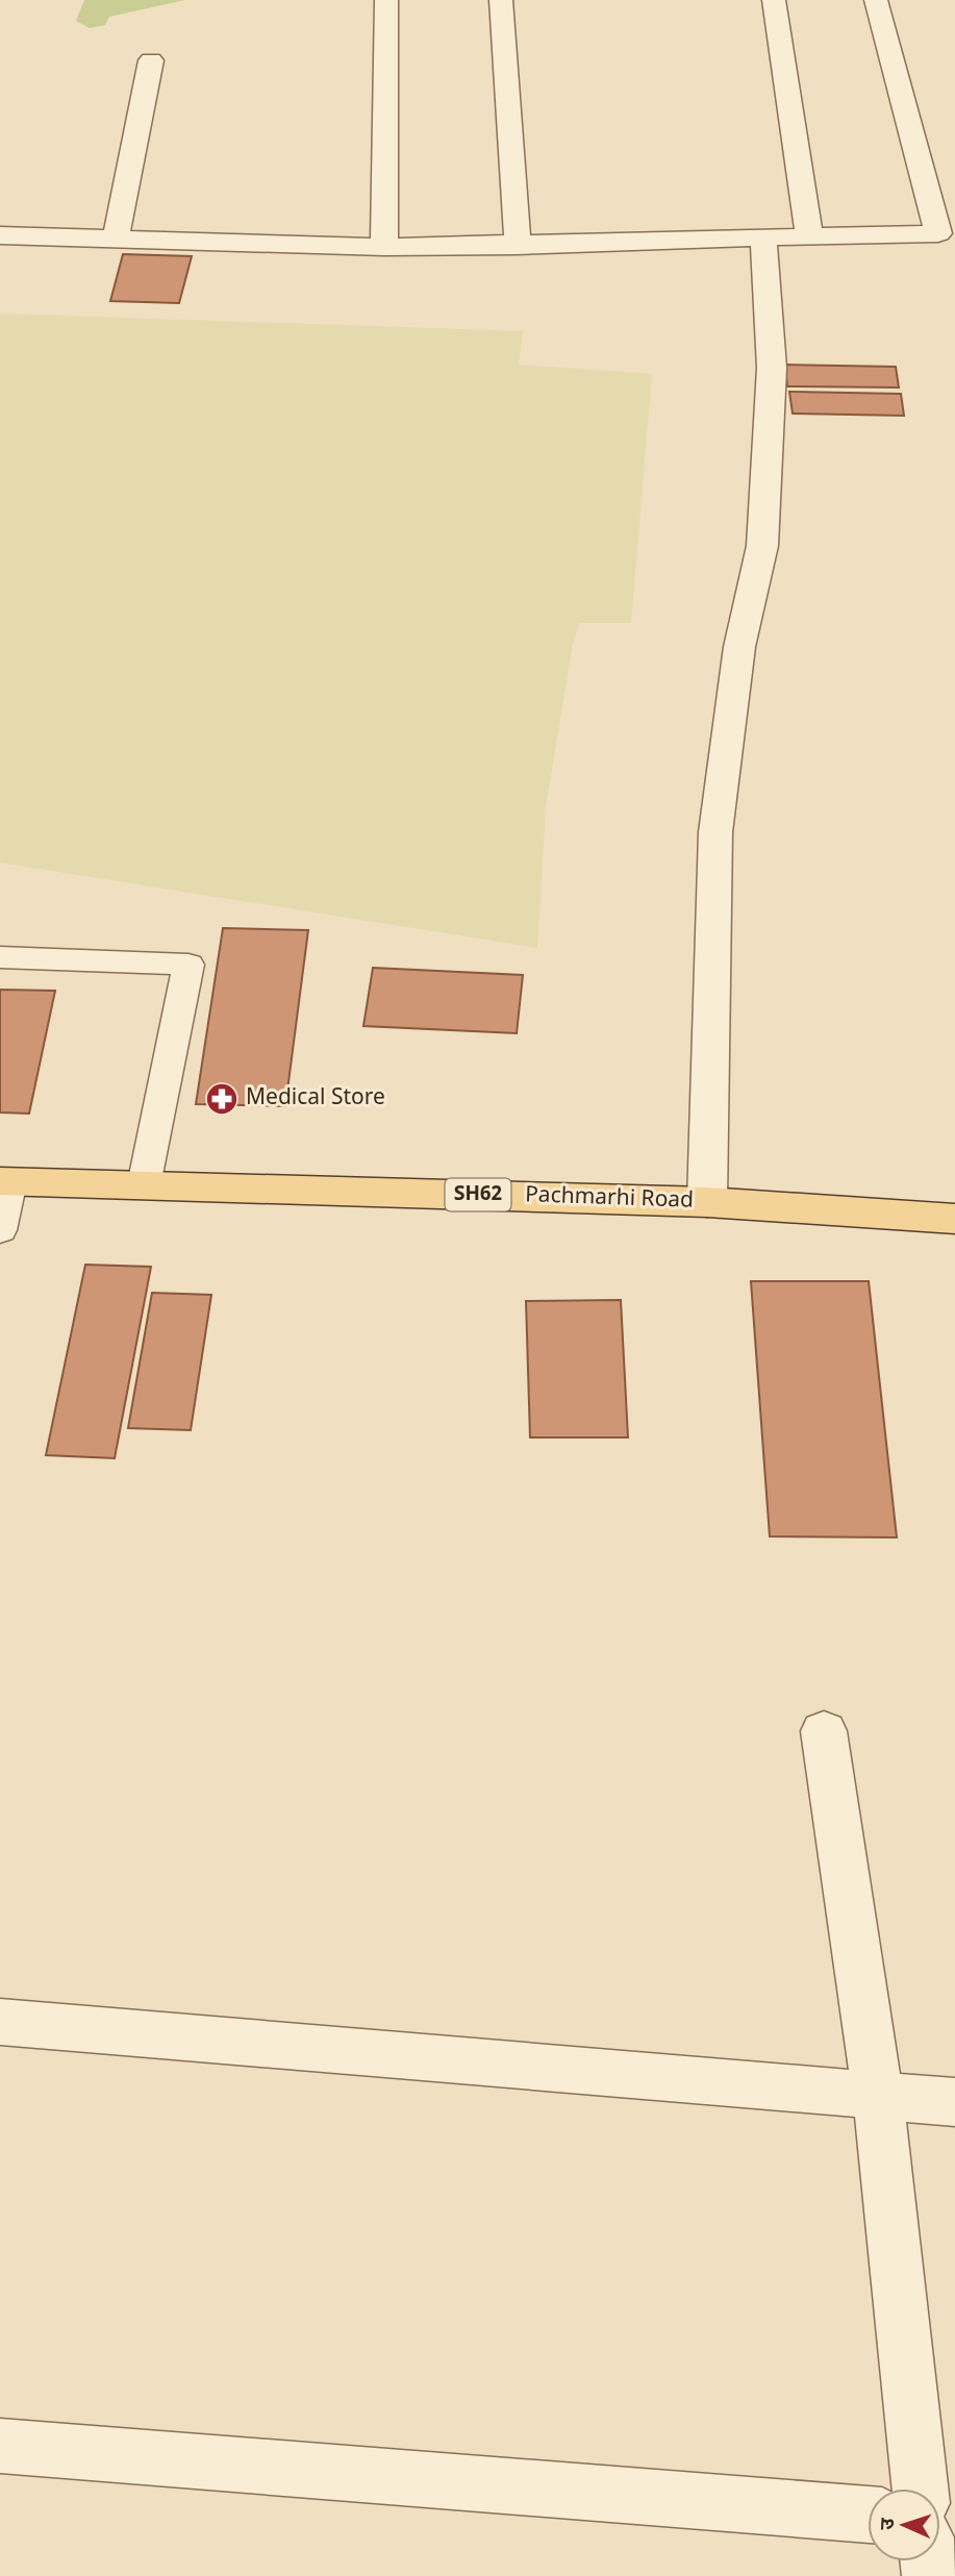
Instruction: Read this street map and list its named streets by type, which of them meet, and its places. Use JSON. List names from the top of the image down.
{
  "streets": {
    "main road": ["SH62", "Pachmarhi Road"]
  },
  "places": {
    "pharmacy": ["Medical Store"]
  },
  "north": "left"
}
